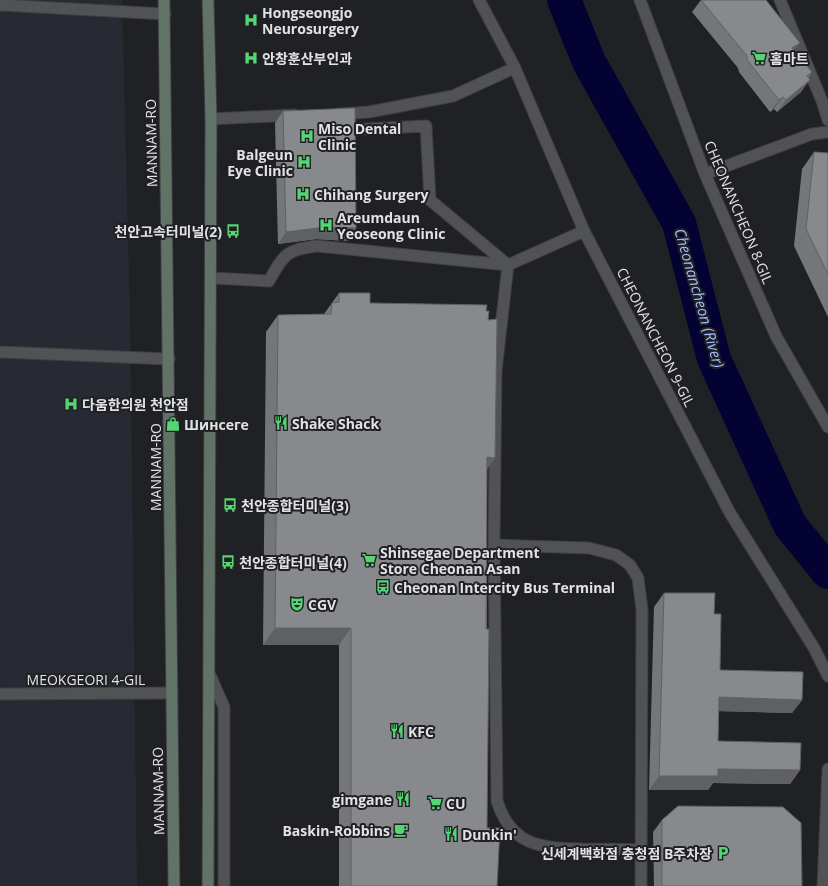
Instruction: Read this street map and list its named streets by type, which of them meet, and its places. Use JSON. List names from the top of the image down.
{
  "streets": {
    "main road": ["MANNAM-RO"],
    "street": ["CHEONANCHEON 8-GIL", "CHEONANCHEON 9-GIL", "MEOKGEORI 4-GIL"]
  },
  "crossings": [
    ["MANNAM-RO", "MEOKGEORI 4-GIL"]
  ],
  "water": ["Cheonancheon (River)"],
  "places": {
    "hospital": [
      "Hongseongjo Neurosurgery",
      "안창훈산부인과",
      "Miso Dental Clinic",
      "Balgeun Eye Clinic",
      "Chihang Surgery",
      "Areumdaun Yeoseong Clinic",
      "다움한의원 천안점"
    ],
    "supermarket": ["홈마트", "Shinsegae Department Store Cheonan Asan", "CU"],
    "bus stop": [
      "천안고속터미널(2)",
      "천안종합터미널(3)",
      "천안종합터미널(4)",
      "Cheonan Intercity Bus Terminal"
    ],
    "restaurant": [
      "Shake Shack",
      "KFC",
      "gimgane",
      "Dunkin'"
    ],
    "shop": ["Шинсеге"],
    "theatre": ["CGV"],
    "cafe": ["Baskin-Robbins"],
    "parking": ["신세계백화점 충청점 B주차장"]
  }
}
